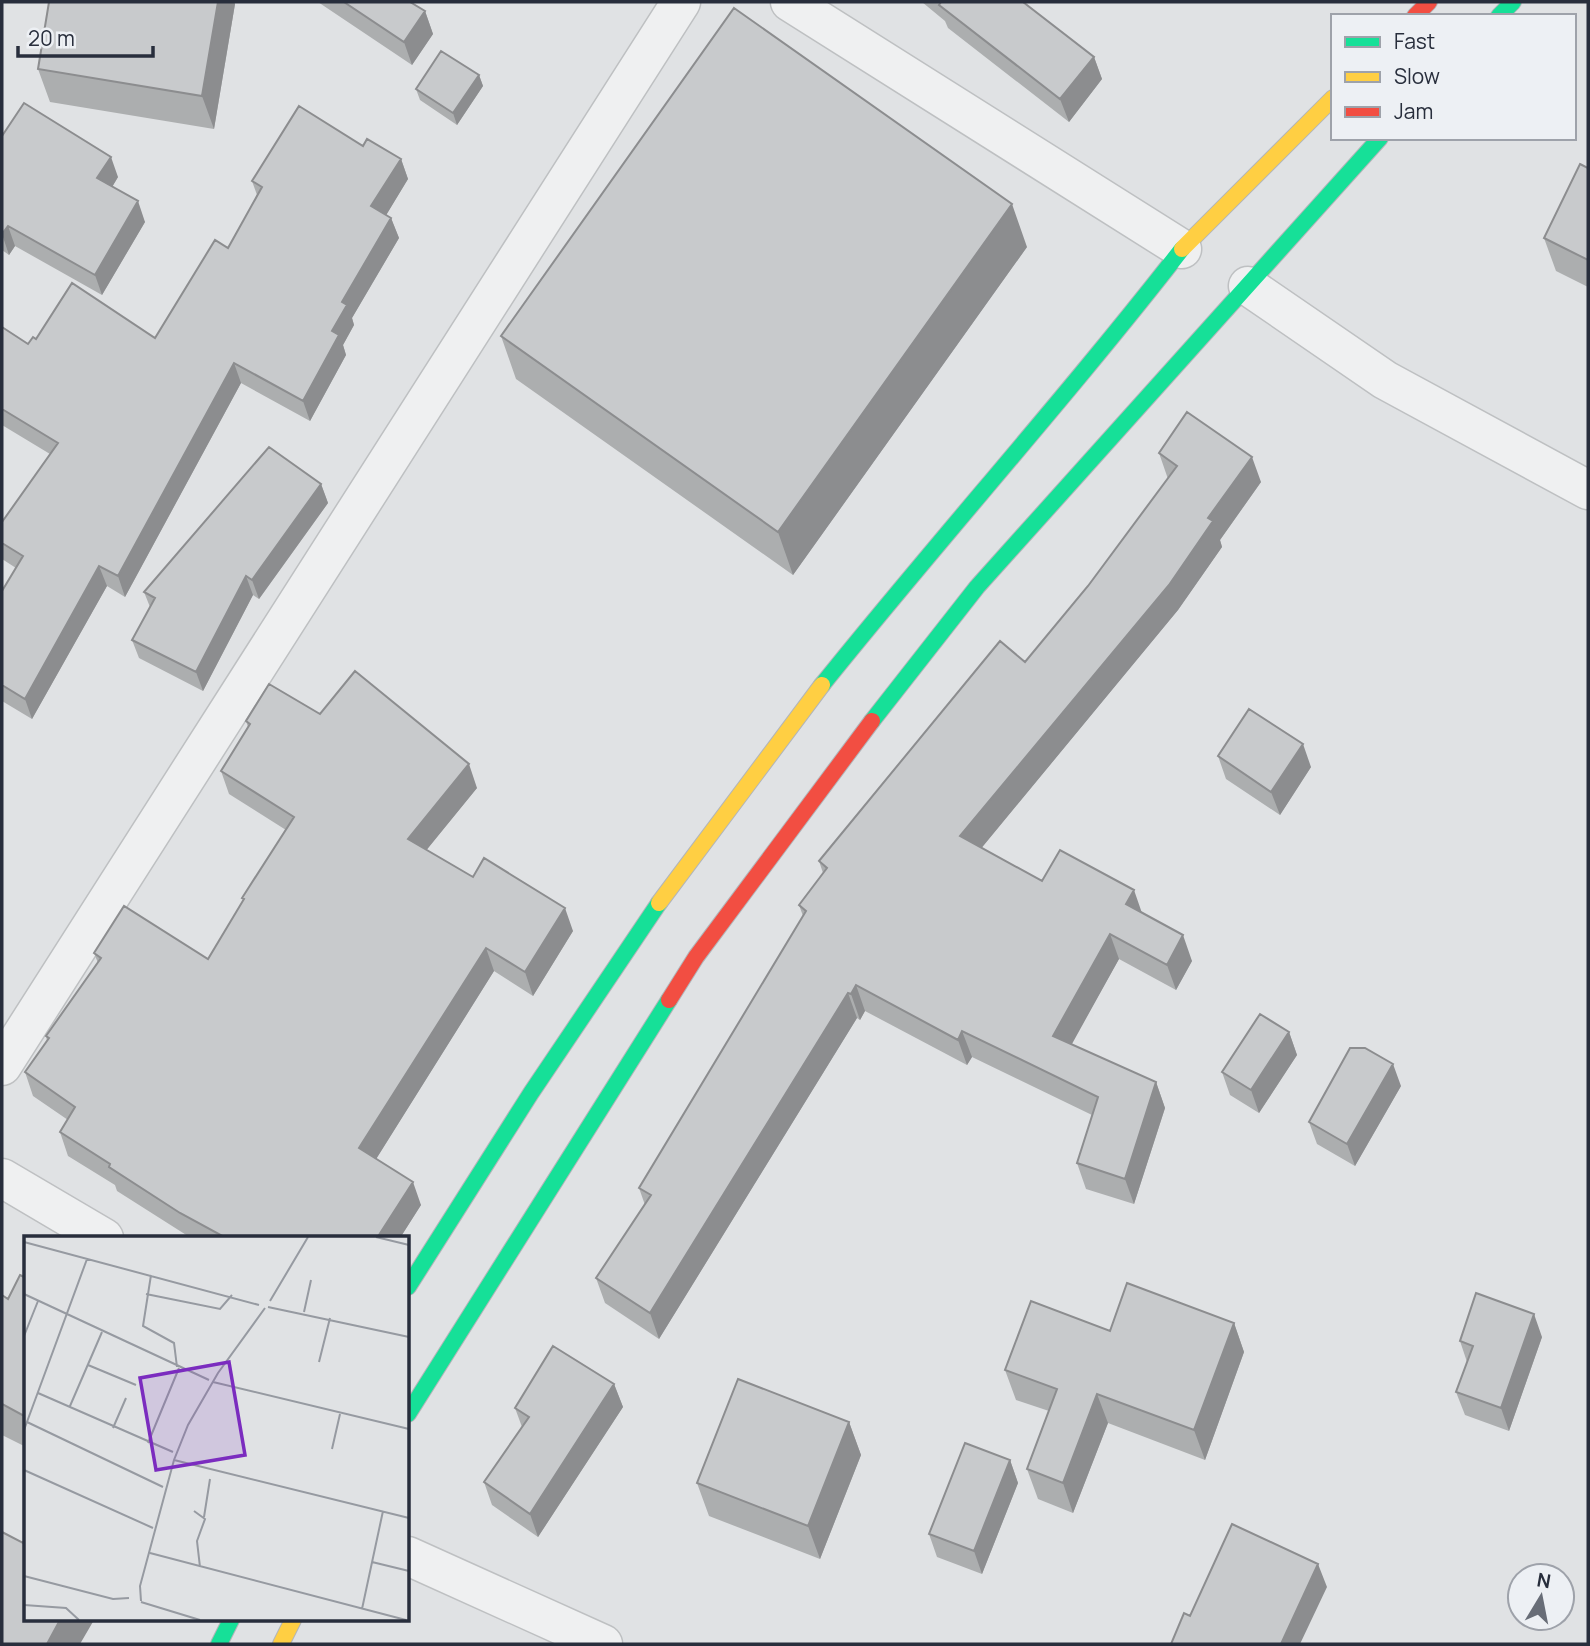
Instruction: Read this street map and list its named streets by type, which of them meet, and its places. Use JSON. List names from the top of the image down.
{
  "legend": ["Fast", "Slow", "Jam"],
  "scale_bar": "20 m",
  "north": "top"
}
